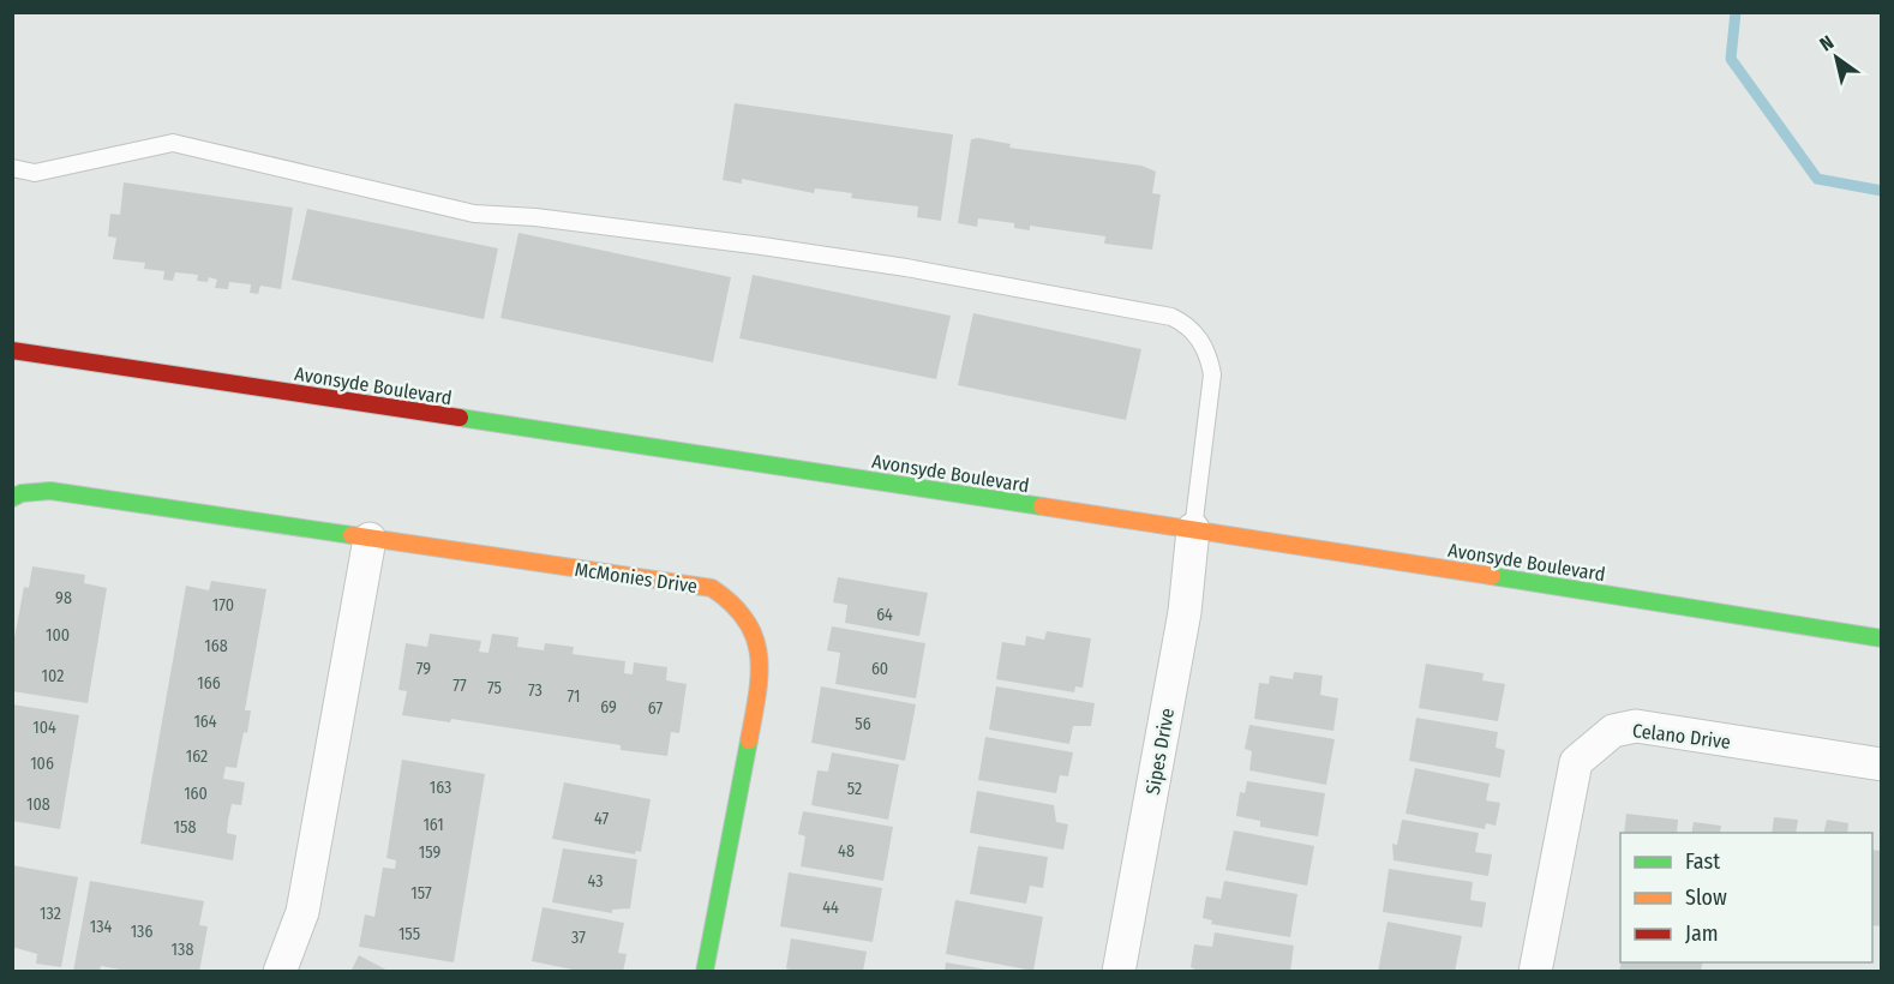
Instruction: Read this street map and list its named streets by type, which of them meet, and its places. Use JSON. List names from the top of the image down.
{
  "streets": {
    "main road": ["Avonsyde Boulevard", "McMonies Drive"],
    "street": ["Celano Drive", "Sipes Drive"]
  },
  "crossings": [
    ["Avonsyde Boulevard", "Sipes Drive"]
  ],
  "house_numbers": [
    "98",
    "170",
    "64",
    "100",
    "168",
    "79",
    "60",
    "102",
    "166",
    "77",
    "75",
    "73",
    "71",
    "69",
    "67",
    "164",
    "56",
    "104",
    "162",
    "106",
    "163",
    "52",
    "160",
    "108",
    "47",
    "161",
    "158",
    "48",
    "159",
    "43",
    "157",
    "44",
    "132",
    "134",
    "136",
    "155",
    "37",
    "138"
  ],
  "legend": ["Fast", "Slow", "Jam"],
  "north": "top left"
}
